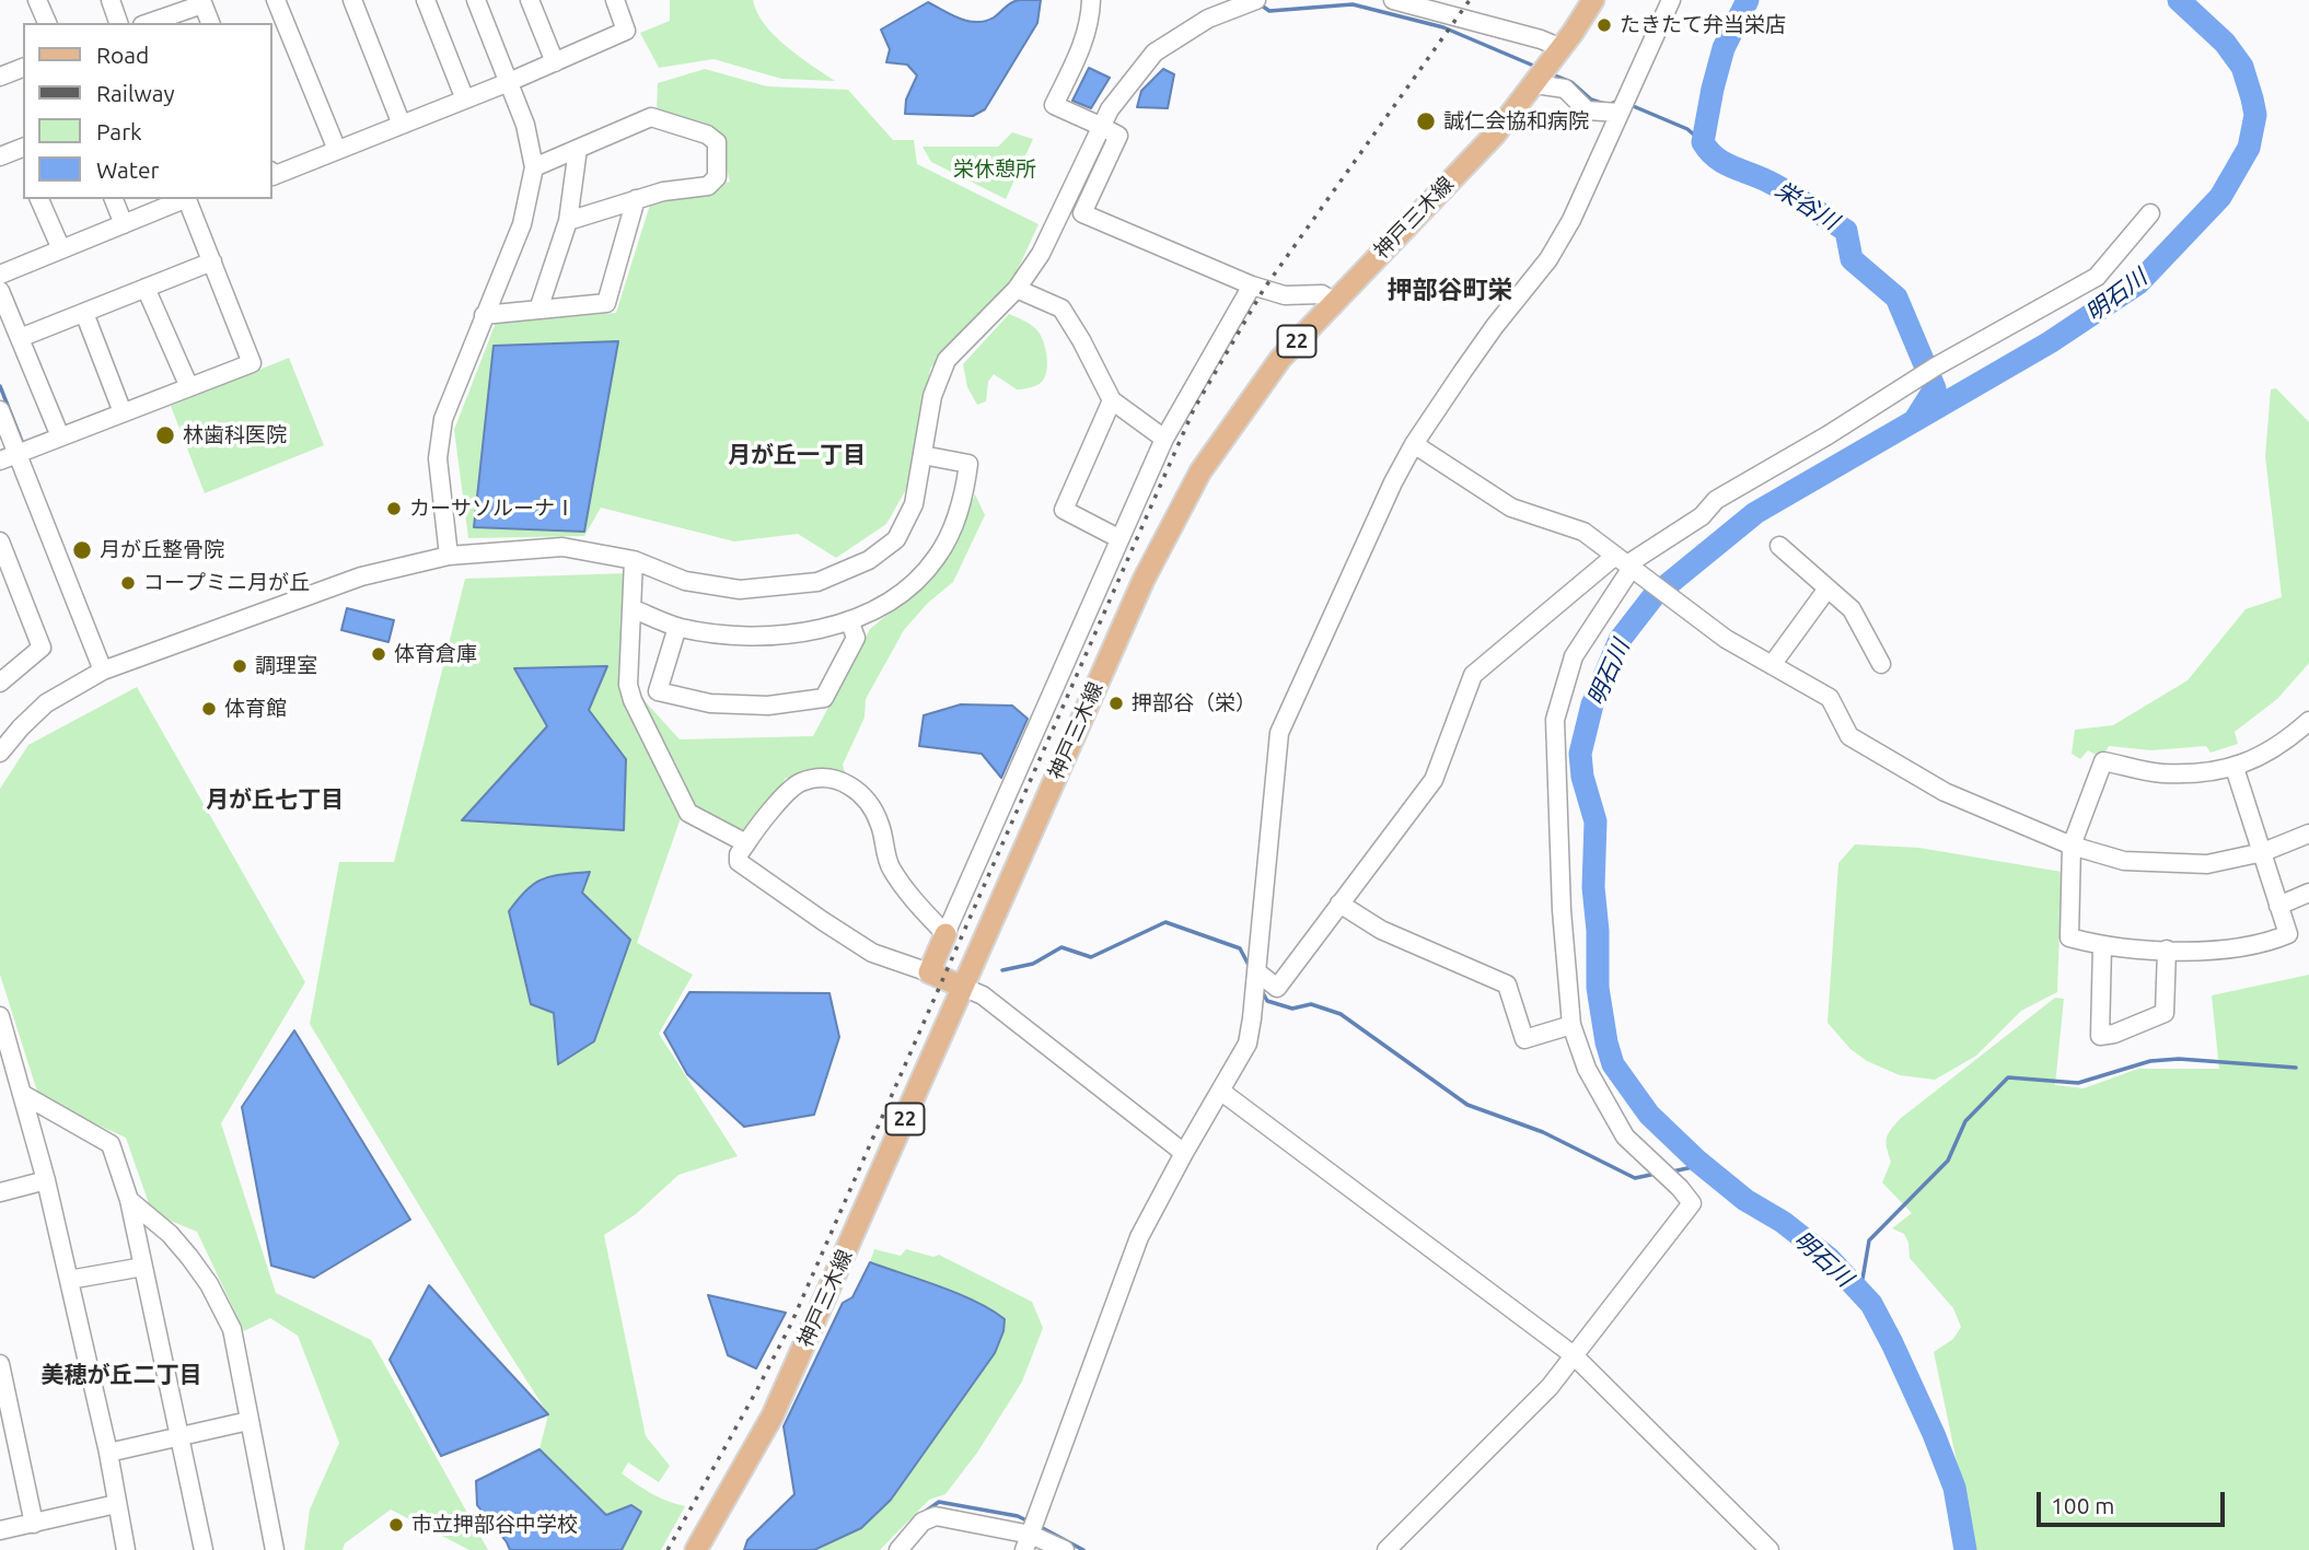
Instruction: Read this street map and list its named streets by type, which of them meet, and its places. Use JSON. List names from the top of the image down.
{
  "streets": {
    "main road": ["神戸三木線", "22"]
  },
  "districts": [
    "押部谷町栄",
    "月が丘一丁目",
    "月が丘七丁目",
    "美穂が丘二丁目"
  ],
  "water": ["栄谷川", "明石川"],
  "parks": ["栄休憩所"],
  "places": [
    "たきたて弁当栄店",
    "誠仁会協和病院",
    "林歯科医院",
    "カーサソルーナⅠ",
    "月が丘整骨院",
    "コープミニ月が丘",
    "体育倉庫",
    "調理室",
    "押部谷（栄）",
    "体育館",
    "市立押部谷中学校"
  ],
  "legend": [
    "Road",
    "Railway",
    "Park",
    "Water"
  ],
  "scale_bar": "100 m"
}
